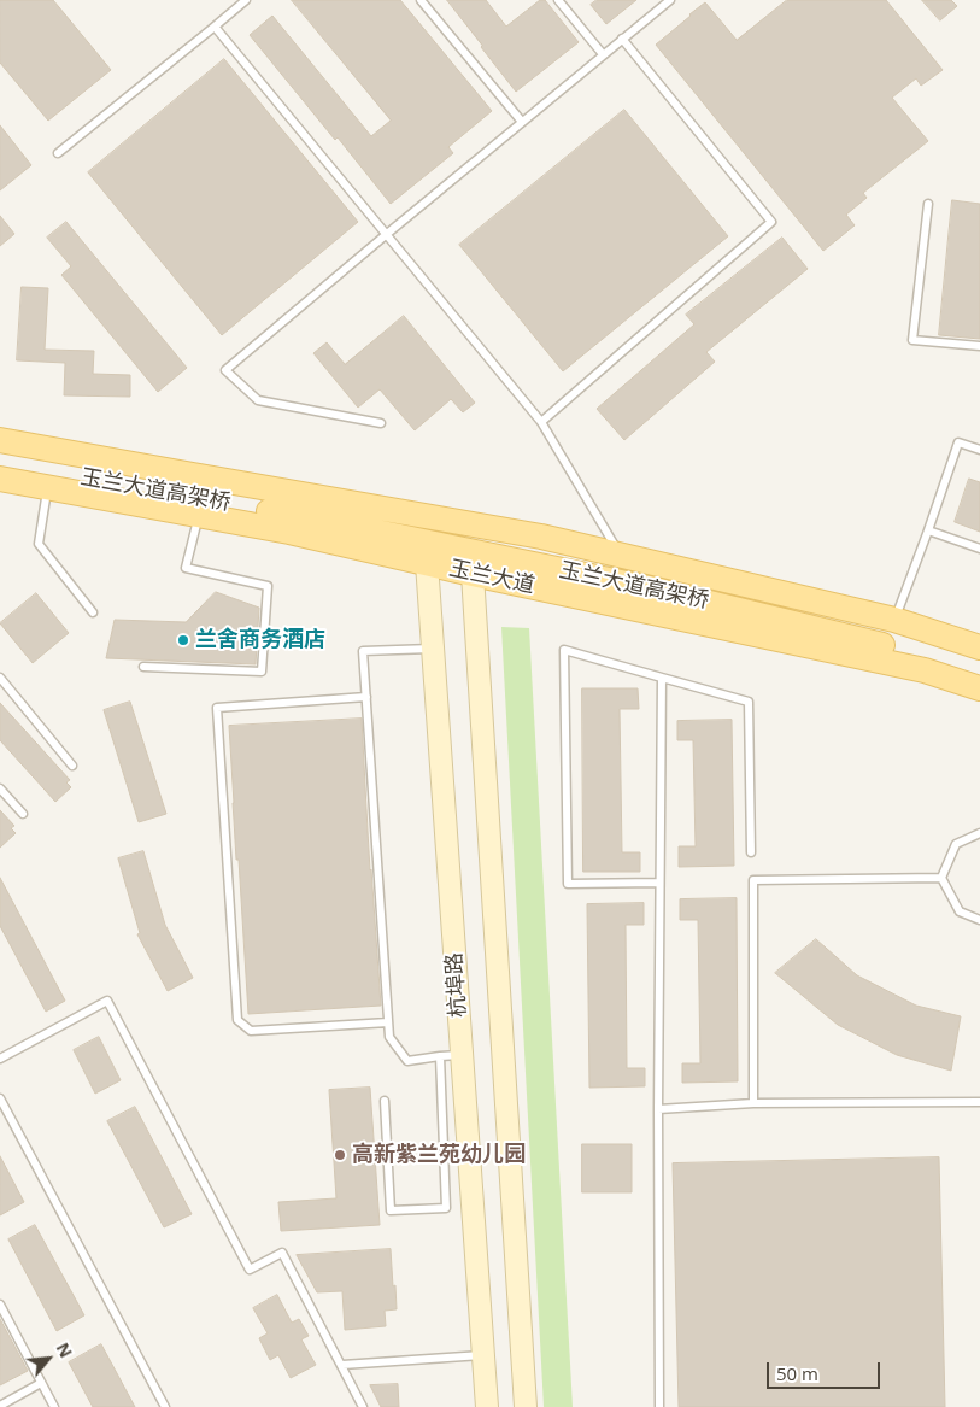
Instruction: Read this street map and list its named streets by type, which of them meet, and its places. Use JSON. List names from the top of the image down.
{
  "streets": {
    "main road": ["玉兰大道高架桥", "玉兰大道", "杭埠路"]
  },
  "crossings": [
    ["玉兰大道", "杭埠路"]
  ],
  "places": ["兰舍商务酒店", "高新紫兰苑幼儿园"],
  "scale_bar": "50 m",
  "north": "top right"
}
